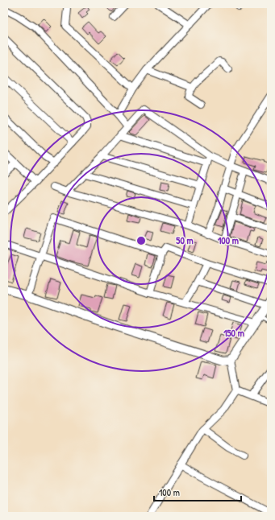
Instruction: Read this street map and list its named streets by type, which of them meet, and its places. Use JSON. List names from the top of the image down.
{
  "scale_bar": "100 m",
  "rings": ["50 m", "100 m", "150 m"]
}
